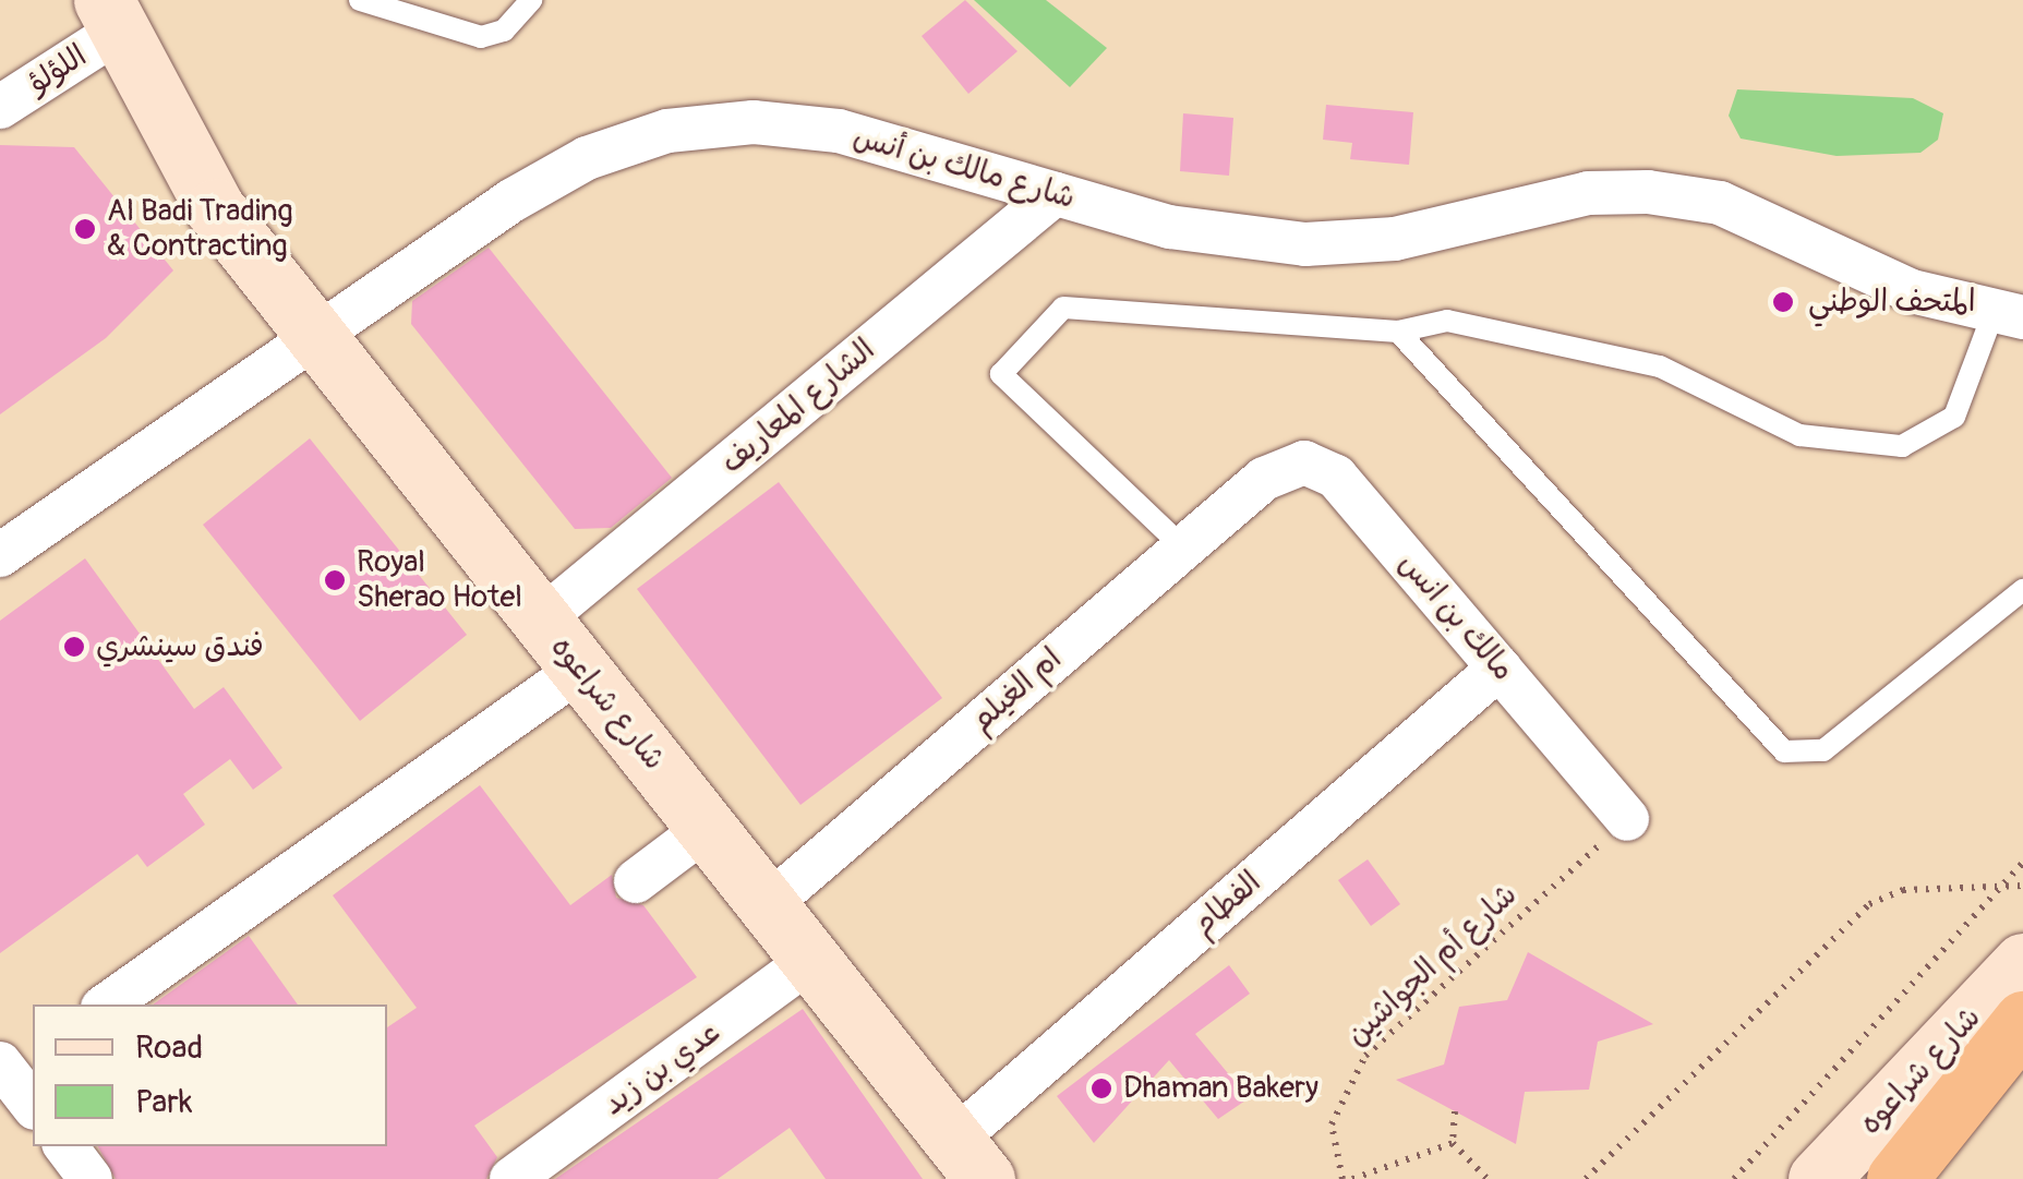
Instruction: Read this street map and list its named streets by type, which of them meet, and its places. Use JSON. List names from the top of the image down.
{
  "streets": {
    "street": [
      "اللؤلؤ",
      "شارع مالك بن أنس",
      "الشارع المعاريف",
      "مالك بن انس",
      "ام الغيلم",
      "شارع شراعوه",
      "الفطام",
      "عدي بن زيد"
    ],
    "path": ["شارع أم الجواشين"]
  },
  "crossings": [
    ["اللؤلؤ", "شارع شراعوه"],
    ["شارع مالك بن أنس", "الشارع المعاريف"],
    ["شارع مالك بن أنس", "شارع شراعوه"],
    ["الشارع المعاريف", "شارع شراعوه"],
    ["مالك بن انس", "ام الغيلم"],
    ["مالك بن انس", "الفطام"],
    ["مالك بن انس", "شارع أم الجواشين"],
    ["ام الغيلم", "شارع شراعوه"],
    ["شارع شراعوه", "الفطام"],
    ["شارع شراعوه", "عدي بن زيد"]
  ],
  "places": [
    "Al Badi Trading & Contracting",
    "المتحف الوطني",
    "Royal Sherao Hotel",
    "فندق سينشري",
    "Dhaman Bakery"
  ],
  "legend": ["Road", "Park"]
}
